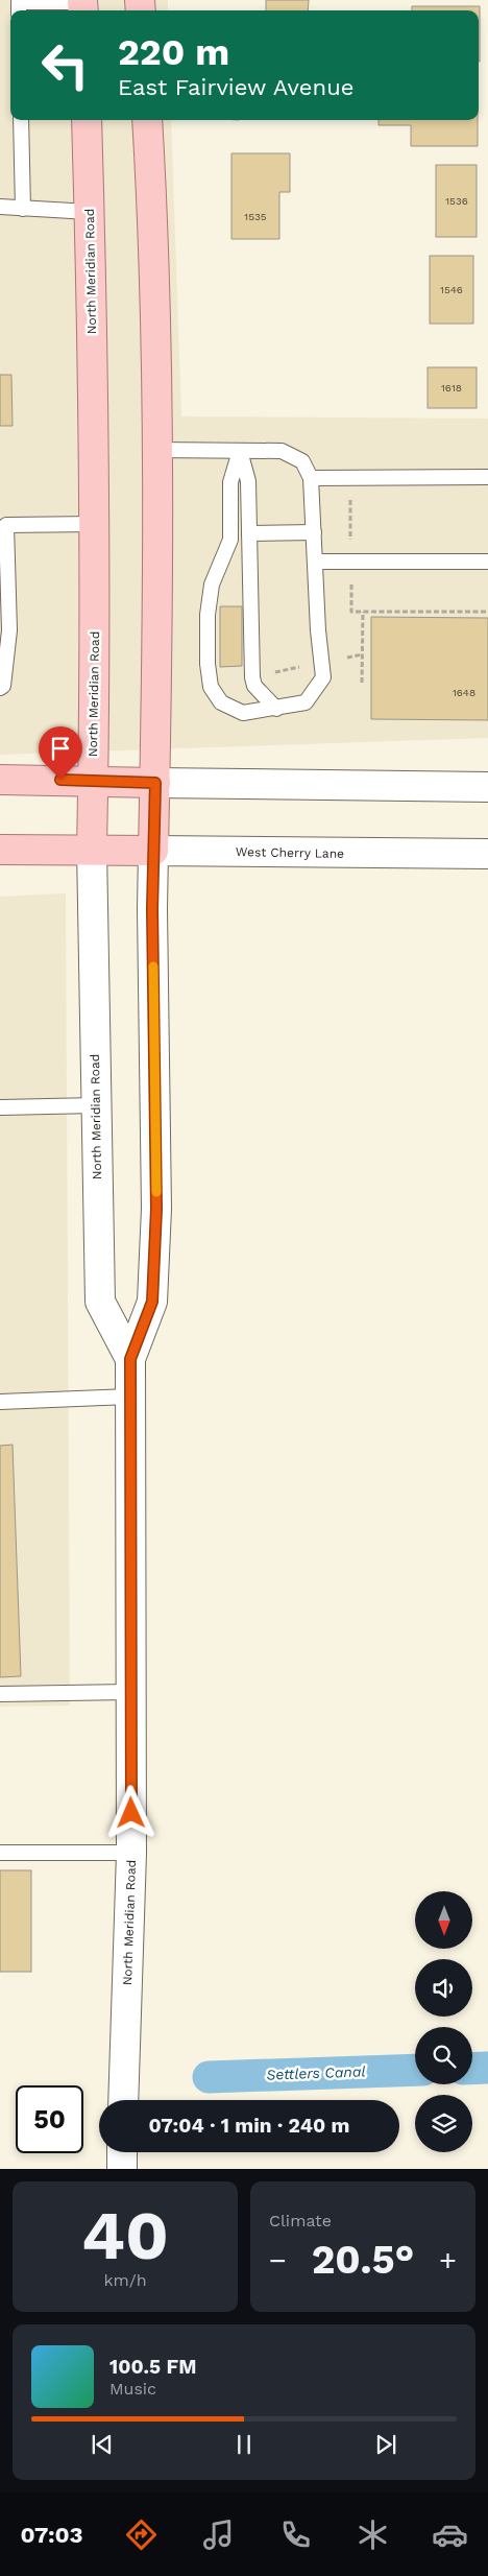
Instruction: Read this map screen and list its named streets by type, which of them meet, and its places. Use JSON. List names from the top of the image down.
{
  "streets": {
    "main road": ["North Meridian Road", "West Cherry Lane"]
  },
  "crossings": [
    ["North Meridian Road", "West Cherry Lane"]
  ],
  "water": ["Settlers Canal"],
  "house_numbers": [
    "1536",
    "1535",
    "1546",
    "1618",
    "1648"
  ],
  "north": "bottom",
  "page": {
    "turn": ["220 m", "East Fairview Avenue"],
    "limit": "50",
    "trip": "07:04 · 1 min · 240 m",
    "tile": [
      ["40", "km/h"],
      "Climate"
    ],
    "heat": ["−", "20.5°", "+"],
    "song": ["100.5 FM", "Music"],
    "tabs": "07:03"
  }
}
